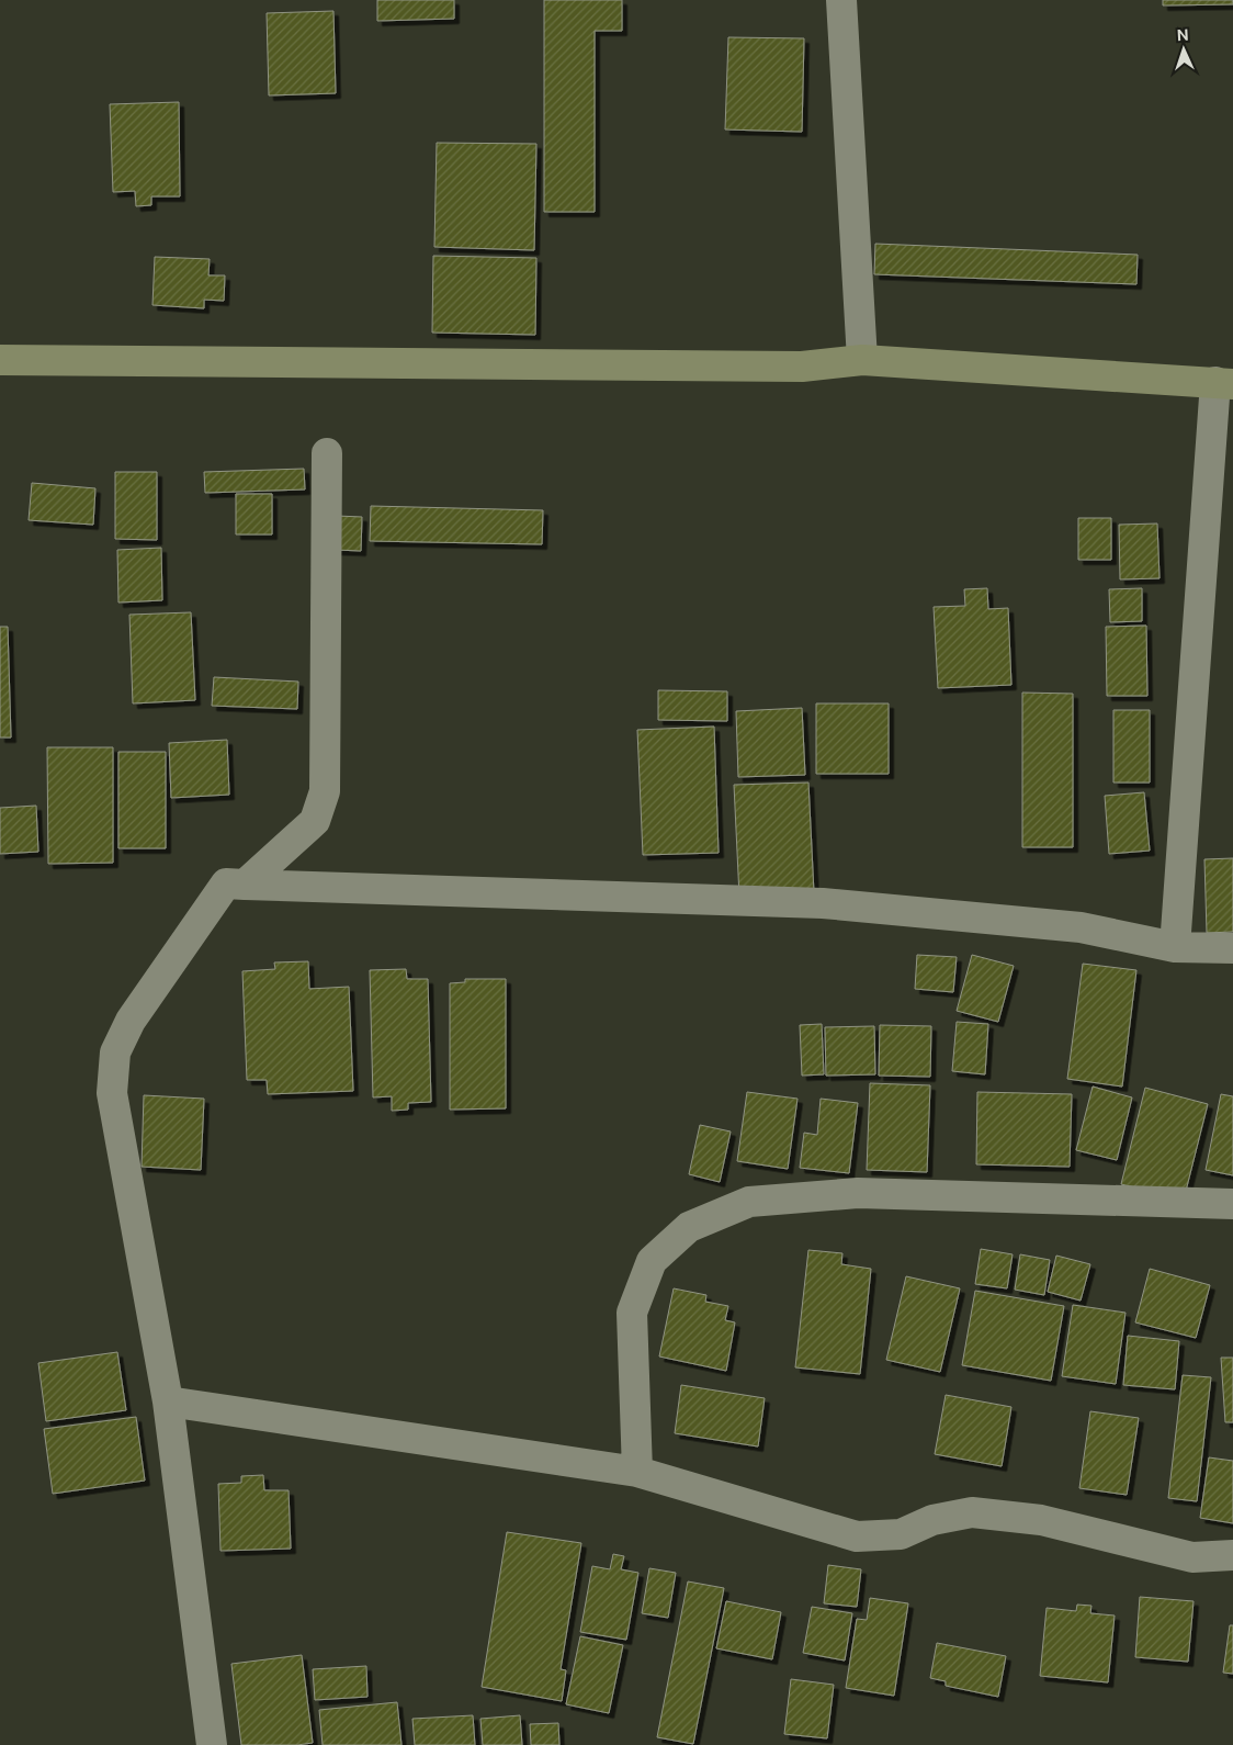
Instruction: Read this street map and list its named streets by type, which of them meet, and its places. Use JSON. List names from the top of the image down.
{
  "north": "top"
}
